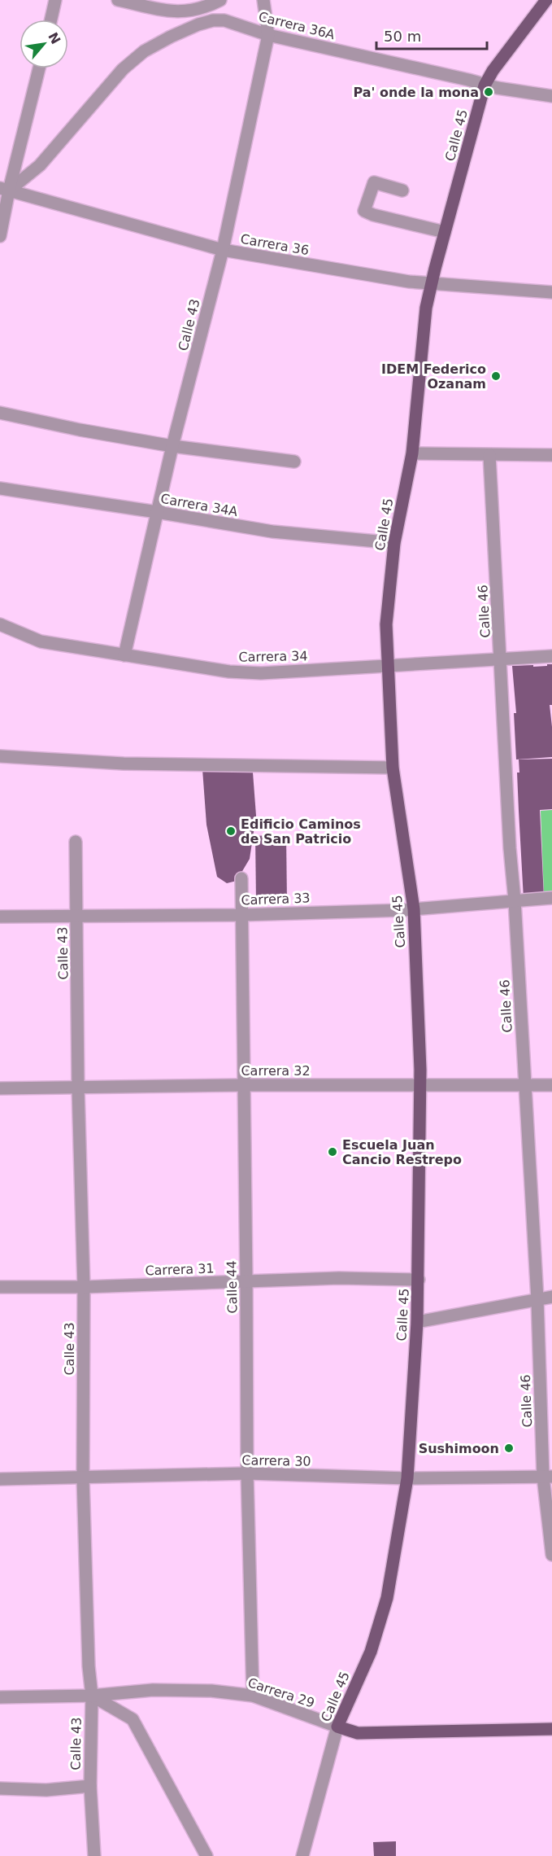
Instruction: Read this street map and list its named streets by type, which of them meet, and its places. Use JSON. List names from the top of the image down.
{
  "streets": {
    "main road": ["Calle 45", "Carrera 29"],
    "street": [
      "Carrera 36A",
      "Carrera 36",
      "Calle 43",
      "Carrera 34A",
      "Calle 46",
      "Carrera 34",
      "Carrera 33",
      "Carrera 32",
      "Carrera 31",
      "Calle 44",
      "Carrera 30"
    ]
  },
  "crossings": [
    ["Carrera 36A", "Calle 45"],
    ["Carrera 36A", "Carrera 36"],
    ["Carrera 36A", "Calle 43"],
    ["Calle 45", "Carrera 36"],
    ["Calle 45", "Carrera 34A"],
    ["Calle 45", "Carrera 34"],
    ["Calle 45", "Carrera 33"],
    ["Calle 45", "Carrera 32"],
    ["Calle 45", "Carrera 31"],
    ["Calle 45", "Carrera 30"],
    ["Calle 45", "Carrera 29"],
    ["Carrera 36", "Calle 43"],
    ["Calle 43", "Carrera 34A"],
    ["Calle 43", "Carrera 34"],
    ["Calle 43", "Carrera 33"],
    ["Calle 43", "Carrera 32"],
    ["Calle 43", "Carrera 31"],
    ["Calle 43", "Carrera 30"],
    ["Calle 43", "Carrera 29"],
    ["Calle 46", "Carrera 34"],
    ["Calle 46", "Carrera 33"],
    ["Calle 46", "Carrera 32"],
    ["Calle 46", "Carrera 30"],
    ["Carrera 33", "Calle 44"],
    ["Carrera 32", "Calle 44"],
    ["Carrera 31", "Calle 44"],
    ["Calle 44", "Carrera 30"],
    ["Calle 44", "Carrera 29"]
  ],
  "places": [
    "Pa' onde la mona",
    "IDEM Federico Ozanam",
    "Edificio Caminos de San Patricio",
    "Escuela Juan Cancio Restrepo",
    "Sushimoon"
  ],
  "scale_bar": "50 m",
  "north": "top right"
}
